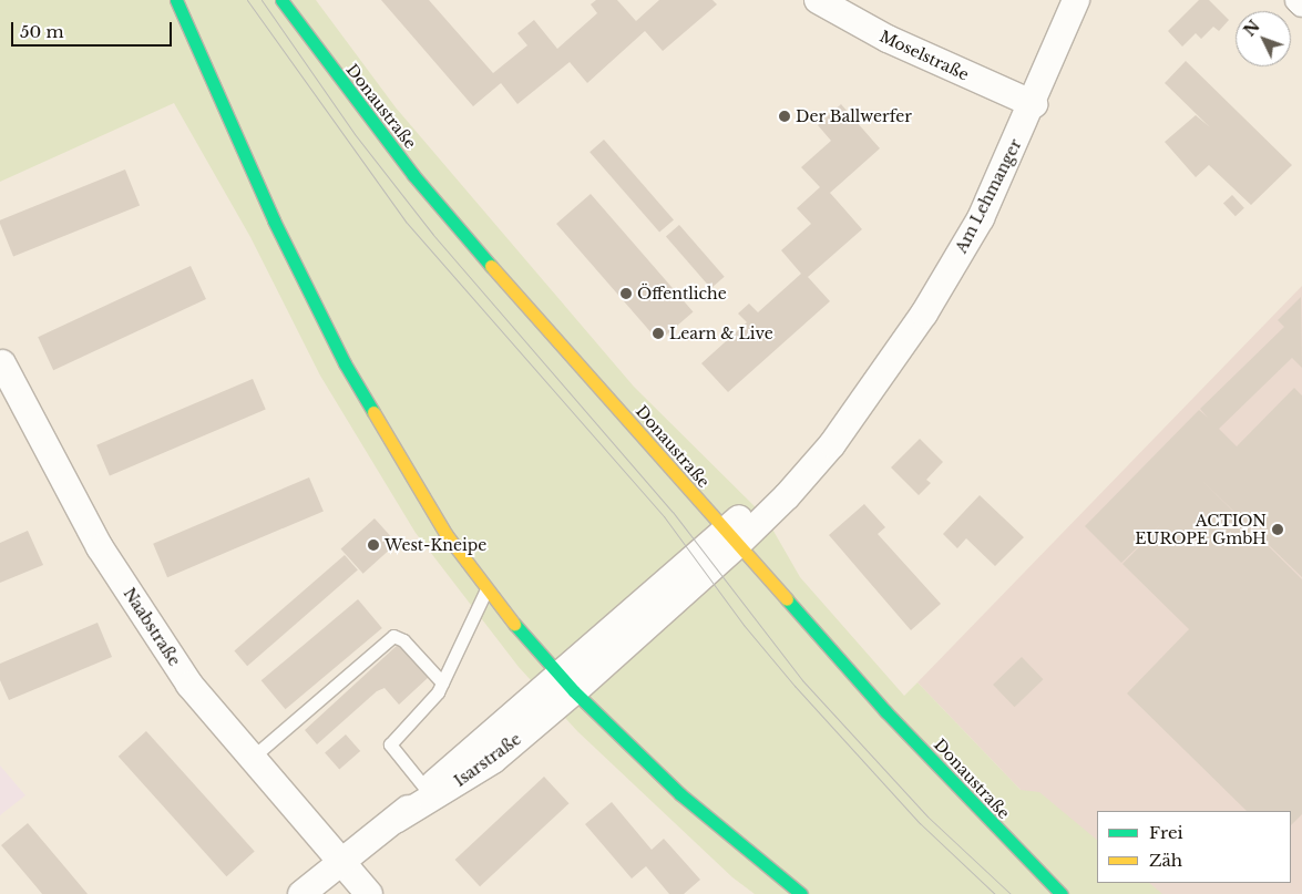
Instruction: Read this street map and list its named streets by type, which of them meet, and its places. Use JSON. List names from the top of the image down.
{
  "streets": {
    "main road": ["Donaustraße"],
    "street": [
      "Moselstraße",
      "Am Lehmanger",
      "Naabstraße",
      "Isarstraße"
    ]
  },
  "crossings": [
    ["Moselstraße", "Am Lehmanger"],
    ["Donaustraße", "Am Lehmanger"],
    ["Am Lehmanger", "Isarstraße"],
    ["Naabstraße", "Isarstraße"]
  ],
  "places": [
    "Der Ballwerfer",
    "Öffentliche",
    "Learn & Live",
    "ACTION EUROPE GmbH",
    "West-Kneipe"
  ],
  "legend": ["Frei", "Zäh"],
  "scale_bar": "50 m",
  "north": "top left"
}
